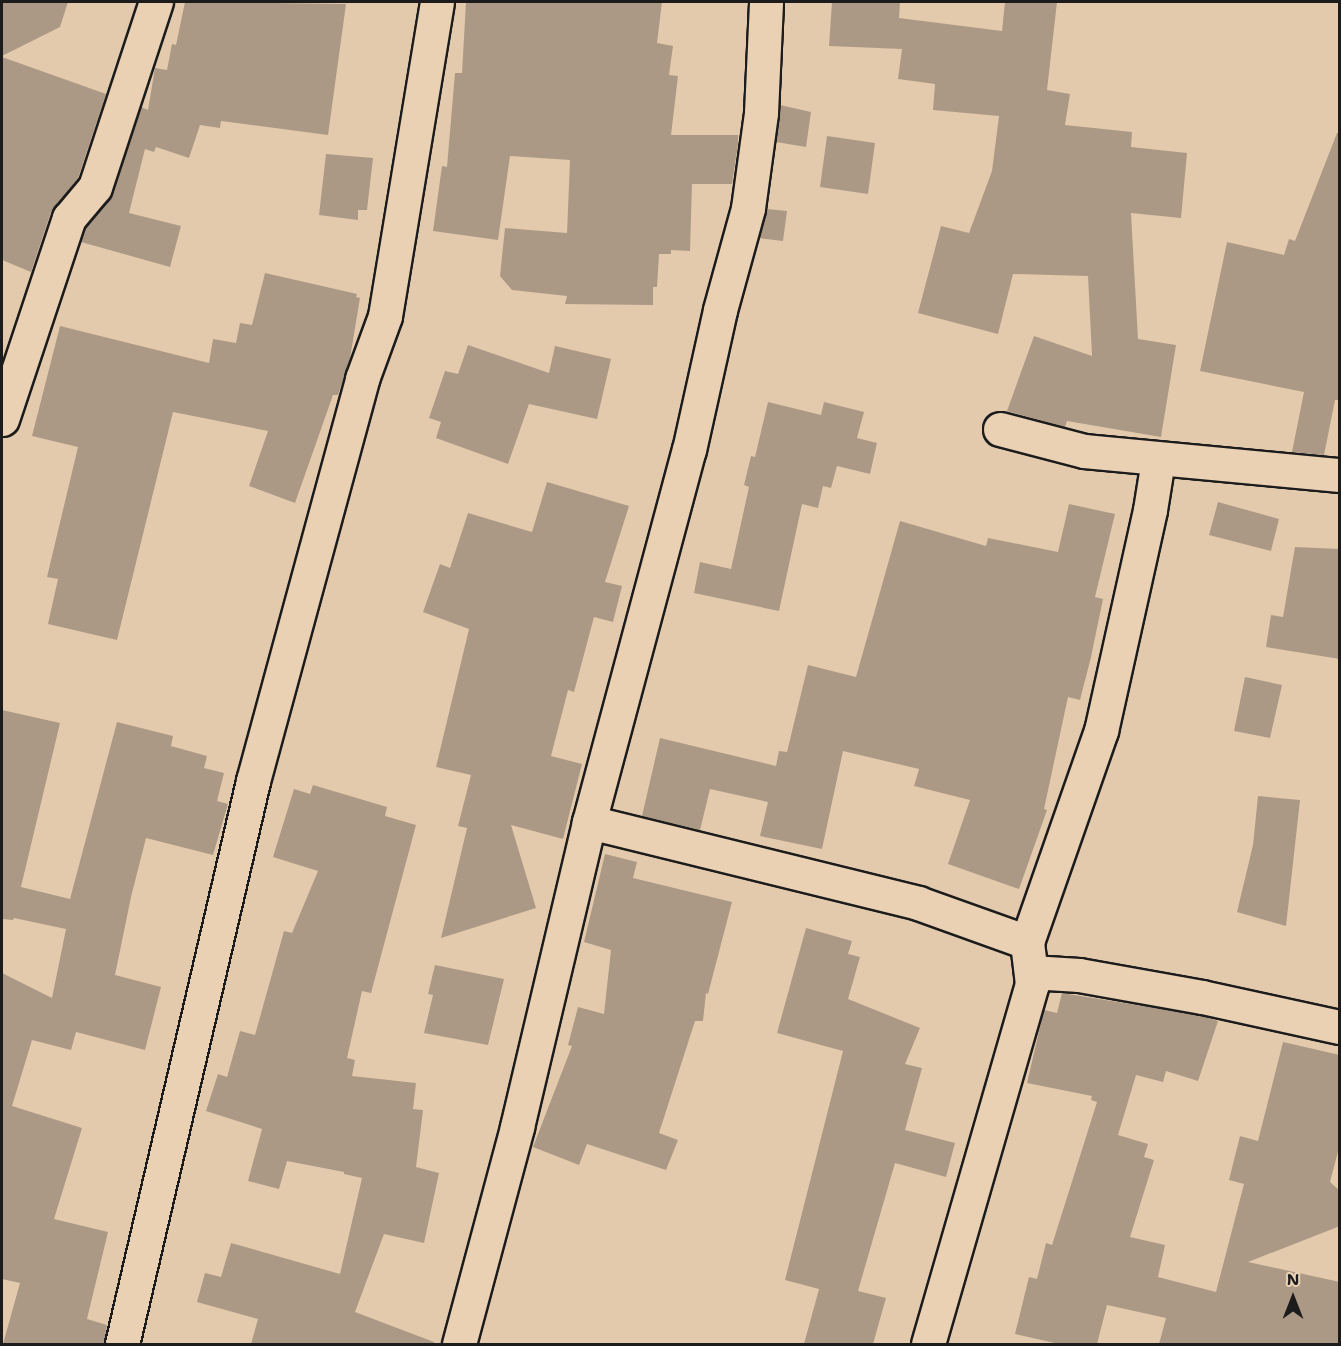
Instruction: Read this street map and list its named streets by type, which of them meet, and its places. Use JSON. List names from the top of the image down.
{
  "north": "top"
}
